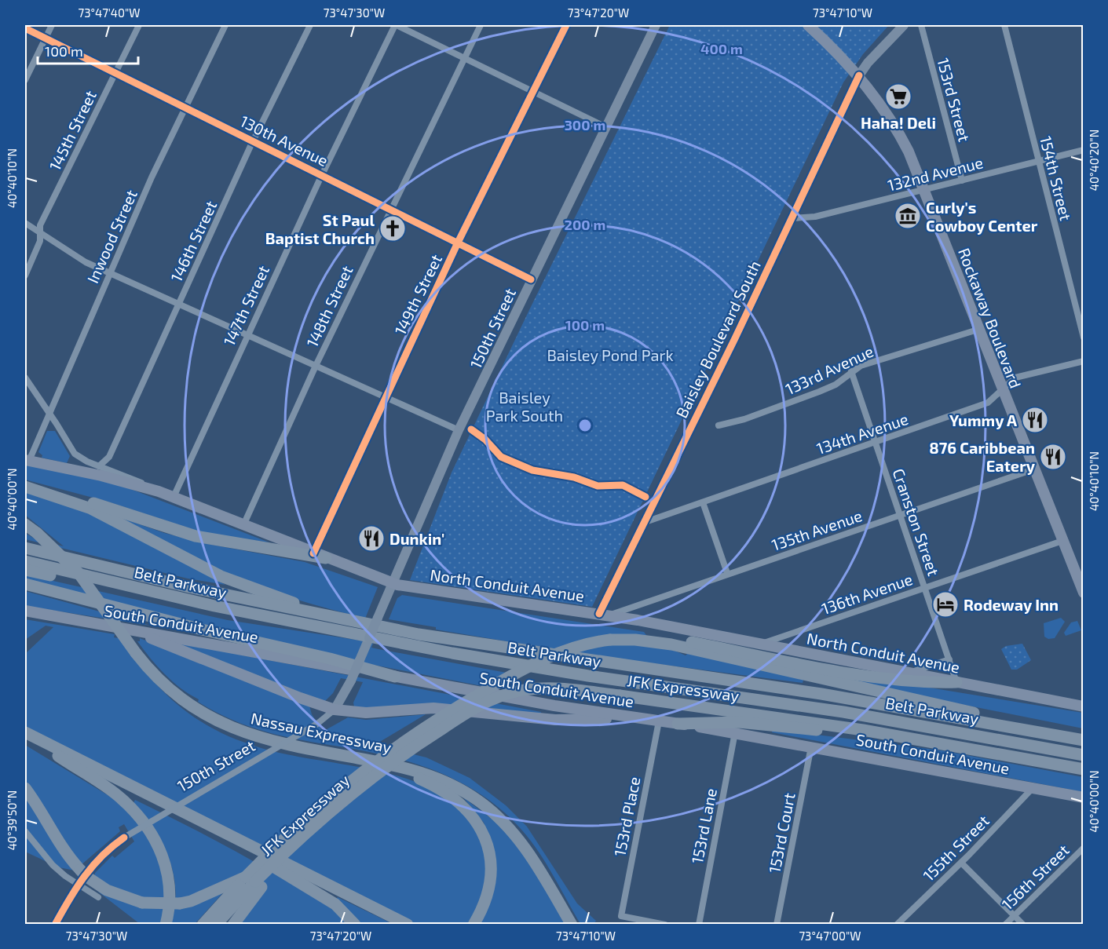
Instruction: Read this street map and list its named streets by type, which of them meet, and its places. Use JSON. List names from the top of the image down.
{
  "streets": {
    "highway": ["Belt Parkway", "JFK Expressway", "Nassau Expressway"],
    "main road": [
      "Rockaway Boulevard",
      "150th Street",
      "North Conduit Avenue",
      "South Conduit Avenue"
    ],
    "street": [
      "153rd Street",
      "145th Street",
      "130th Avenue",
      "132nd Avenue",
      "154th Street",
      "Inwood Street",
      "146th Street",
      "149th Street",
      "147th Street",
      "148th Street",
      "Baisley Boulevard South",
      "133rd Avenue",
      "134th Avenue",
      "Cranston Street",
      "135th Avenue",
      "136th Avenue",
      "153rd Place",
      "153rd Lane",
      "153rd Court",
      "155th Street",
      "156th Street"
    ]
  },
  "crossings": [
    ["153rd Street", "132nd Avenue"],
    ["145th Street", "130th Avenue"],
    ["130th Avenue", "Inwood Street"],
    ["130th Avenue", "146th Street"],
    ["130th Avenue", "149th Street"],
    ["130th Avenue", "147th Street"],
    ["130th Avenue", "148th Street"],
    ["130th Avenue", "150th Street"],
    ["132nd Avenue", "154th Street"],
    ["132nd Avenue", "Rockaway Boulevard"],
    ["132nd Avenue", "Baisley Boulevard South"],
    ["Inwood Street", "North Conduit Avenue"],
    ["149th Street", "North Conduit Avenue"],
    ["147th Street", "North Conduit Avenue"],
    ["148th Street", "North Conduit Avenue"],
    ["Rockaway Boulevard", "Baisley Boulevard South"],
    ["Rockaway Boulevard", "133rd Avenue"],
    ["Rockaway Boulevard", "134th Avenue"],
    ["Rockaway Boulevard", "135th Avenue"],
    ["Rockaway Boulevard", "136th Avenue"],
    ["150th Street", "North Conduit Avenue"],
    ["Baisley Boulevard South", "134th Avenue"],
    ["Baisley Boulevard South", "135th Avenue"],
    ["Baisley Boulevard South", "North Conduit Avenue"],
    ["133rd Avenue", "Cranston Street"],
    ["134th Avenue", "Cranston Street"],
    ["Cranston Street", "135th Avenue"],
    ["Cranston Street", "North Conduit Avenue"],
    ["Cranston Street", "136th Avenue"],
    ["135th Avenue", "North Conduit Avenue"],
    ["North Conduit Avenue", "136th Avenue"],
    ["North Conduit Avenue", "JFK Expressway"],
    ["136th Avenue", "JFK Expressway"],
    ["South Conduit Avenue", "153rd Place"],
    ["South Conduit Avenue", "153rd Lane"],
    ["South Conduit Avenue", "153rd Court"],
    ["South Conduit Avenue", "155th Street"]
  ],
  "parks": ["Baisley Pond Park", "Baisley Park South"],
  "places": {
    "supermarket": ["Haha! Deli"],
    "museum": ["Curly's Cowboy Center"],
    "church": ["St Paul Baptist Church"],
    "restaurant": ["Yummy A", "876 Caribbean Eatery", "Dunkin'"],
    "hotel": ["Rodeway Inn"]
  },
  "scale_bar": "100 m",
  "coordinates": [
    "73°47'40\"W",
    "73°47'30\"W",
    "73°47'20\"W",
    "73°47'10\"W",
    "40°40'20\"N",
    "40°40'10\"N",
    "40°40'00\"N",
    "40°39'50\"N",
    "73°47'00\"W"
  ],
  "rings": [
    "400 m",
    "300 m",
    "200 m",
    "100 m"
  ]
}
